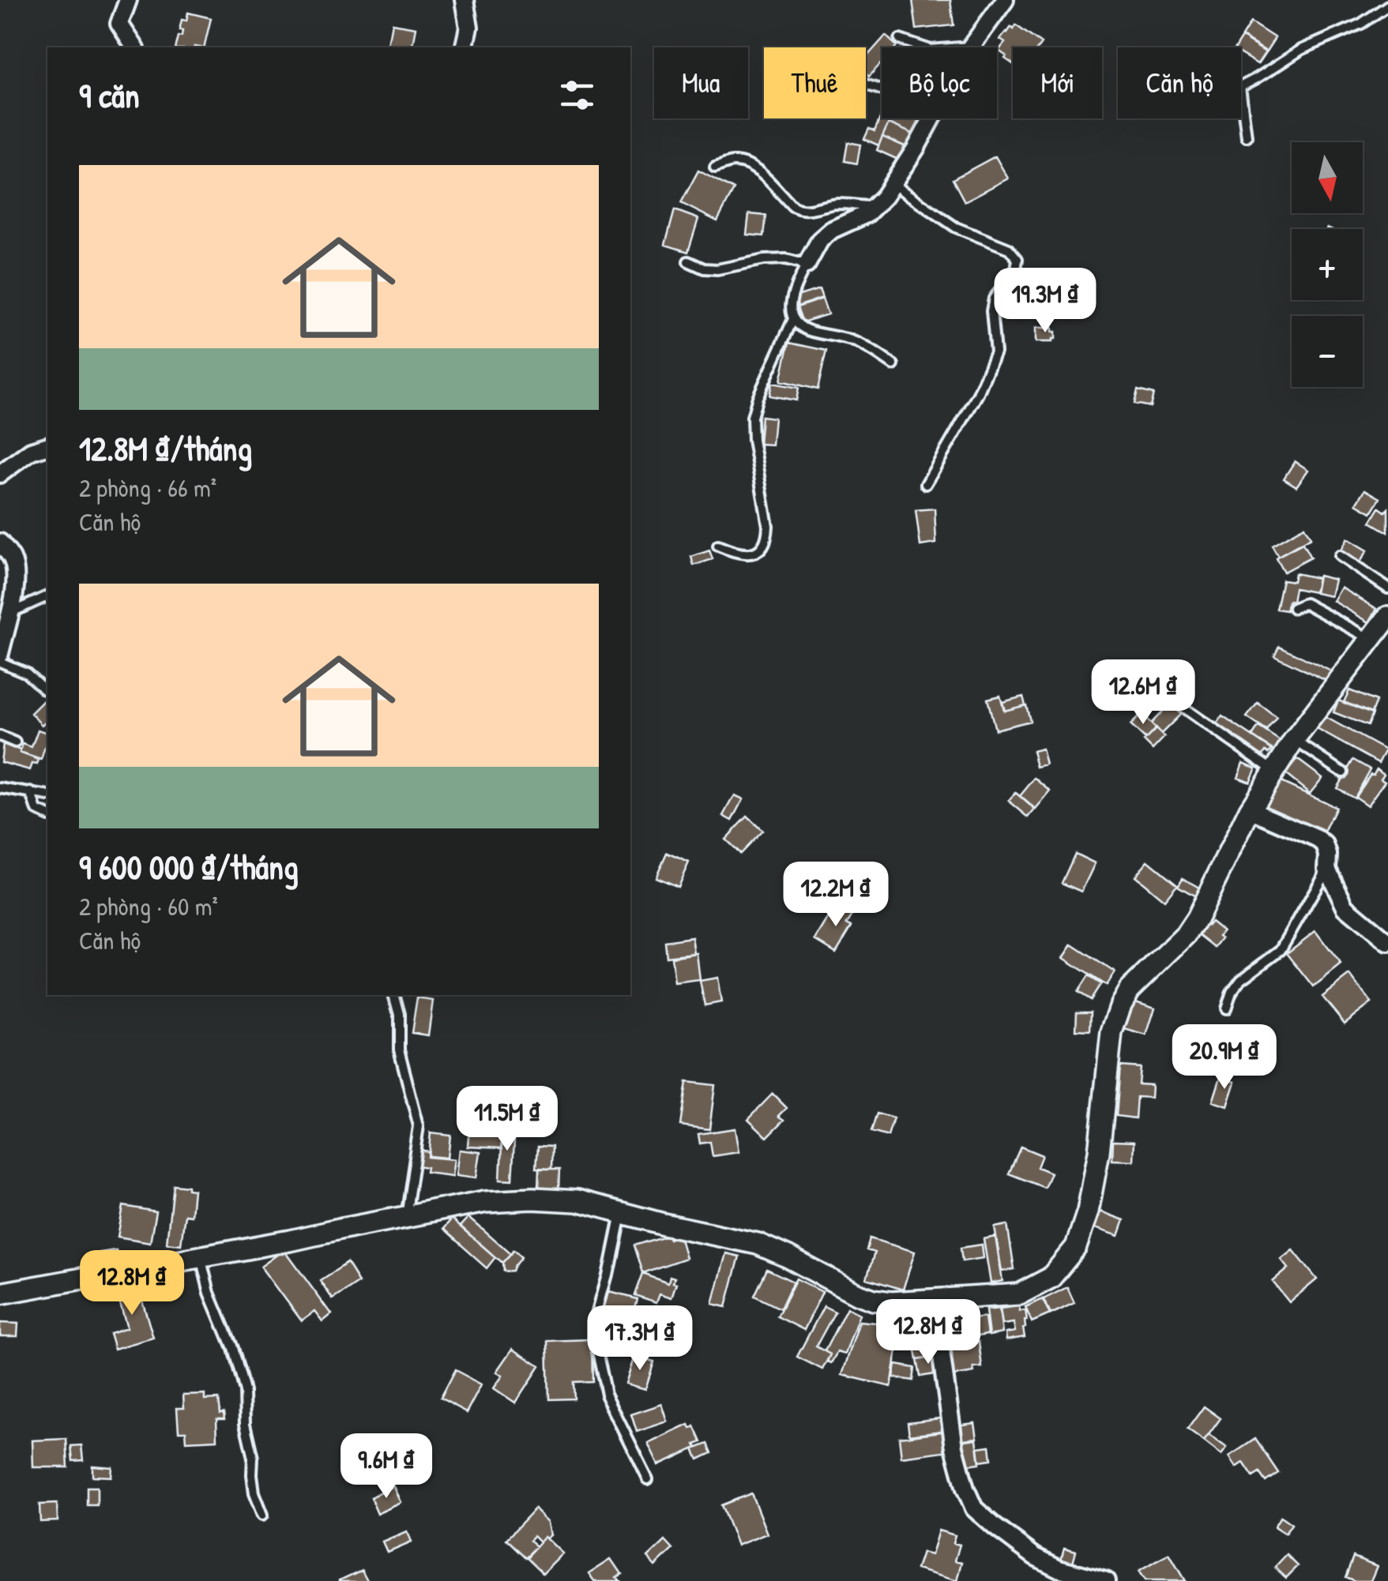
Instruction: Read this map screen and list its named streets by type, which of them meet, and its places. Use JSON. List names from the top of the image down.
{
  "north": "bottom",
  "page": {
    "chip": [
      "Mua",
      "Thuê",
      "Bộ lọc",
      "Mới",
      "Căn hộ"
    ],
    "heading": "9 căn",
    "map_buttons": ["+", "−"],
    "list": [
      {
        "name": "12.8M ₫/tháng",
        "note": "2 phòng · 66 m² · Căn hộ"
      },
      {
        "name": "9 600 000 ₫/tháng",
        "note": "2 phòng · 60 m² · Căn hộ"
      }
    ],
    "price": [
      "19.3M ₫",
      "12.6M ₫",
      "12.2M ₫",
      "20.9M ₫",
      "11.5M ₫",
      "12.8M ₫",
      "12.8M ₫",
      "17.3M ₫",
      "9.6M ₫"
    ]
  }
}
